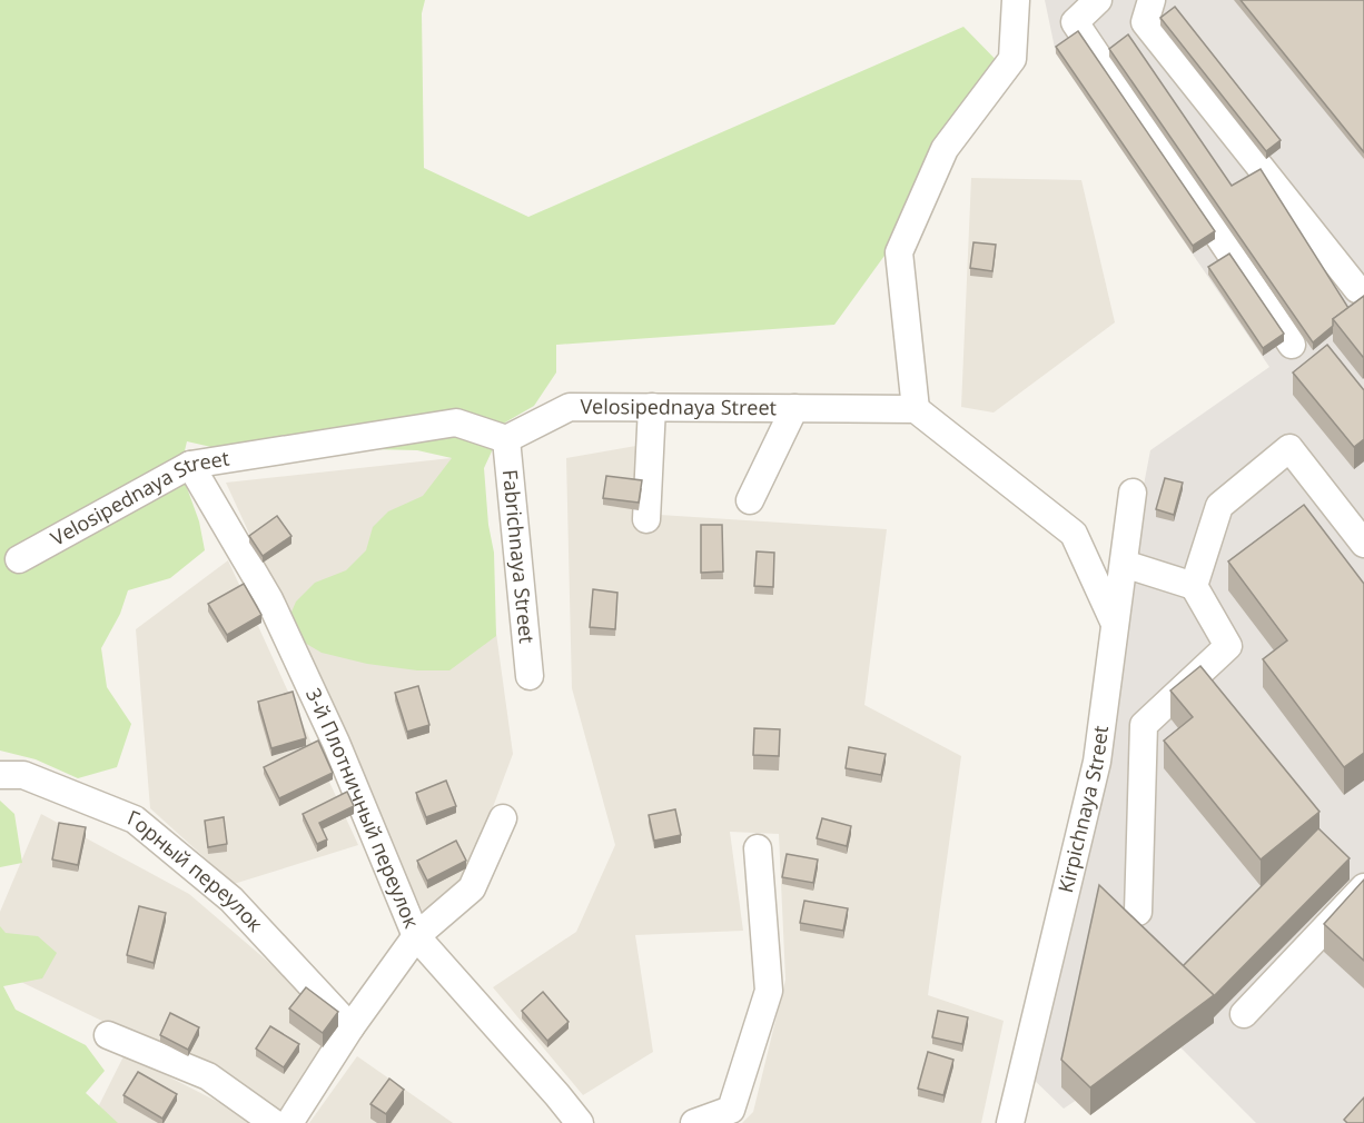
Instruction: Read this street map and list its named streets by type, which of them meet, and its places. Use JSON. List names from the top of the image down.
{
  "streets": {
    "street": [
      "Velosipednaya Street",
      "Fabrichnaya Street",
      "3-й Плотничный переулок",
      "Kirpichnaya Street",
      "Горный переулок"
    ]
  },
  "crossings": [
    ["Velosipednaya Street", "Fabrichnaya Street"],
    ["Velosipednaya Street", "3-й Плотничный переулок"]
  ]
}
